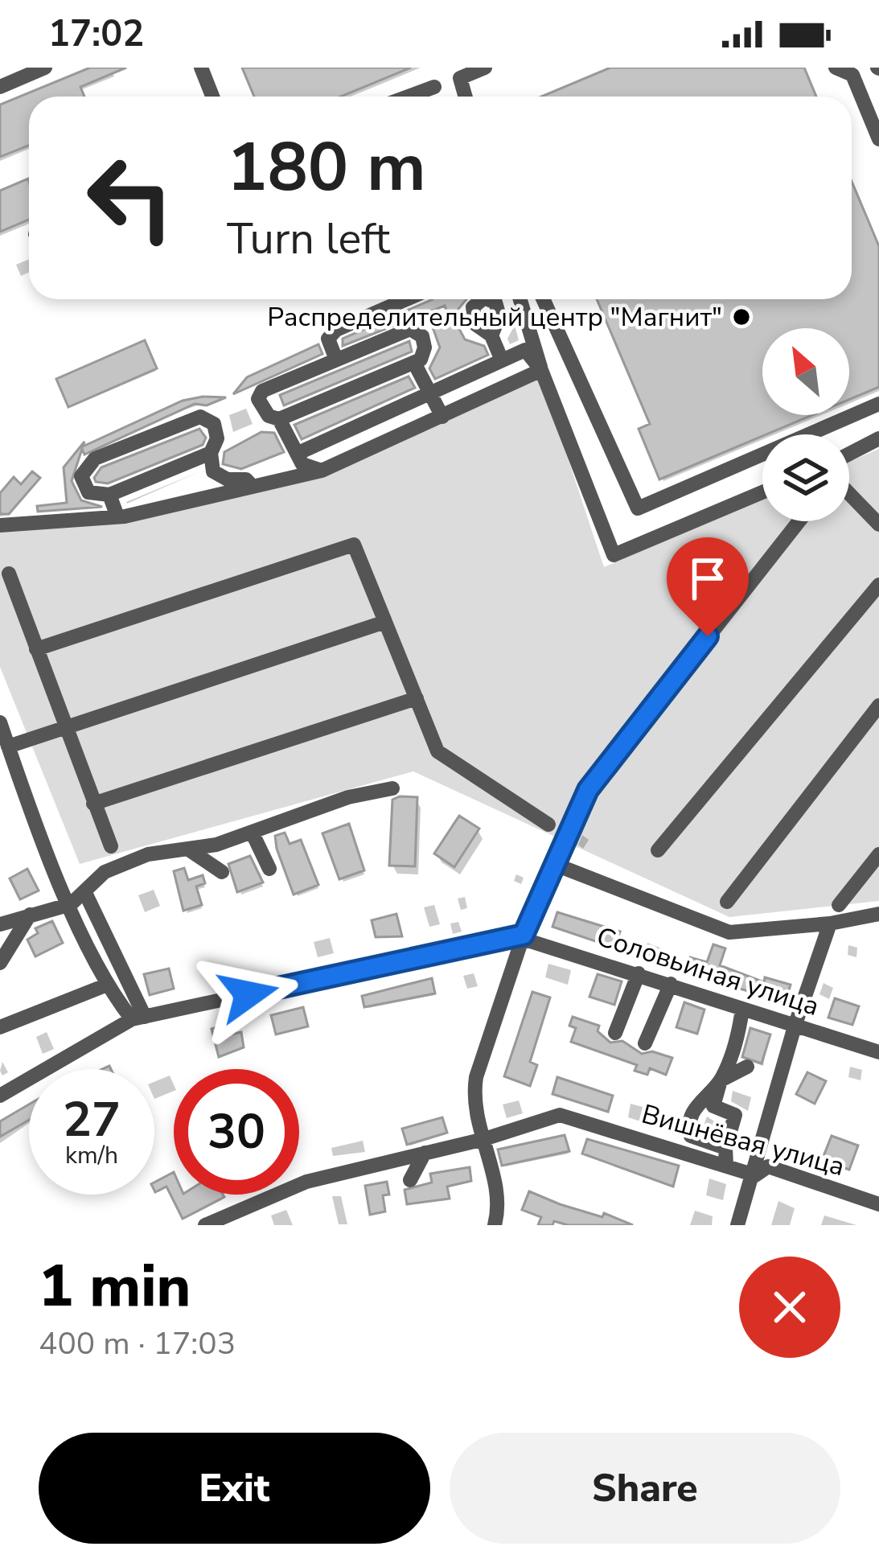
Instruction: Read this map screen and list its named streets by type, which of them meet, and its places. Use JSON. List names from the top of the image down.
{
  "streets": {
    "street": ["Соловьиная улица", "Вишнёвая улица"]
  },
  "places": ["Распределительный центр \"Магнит\""],
  "north": "top left",
  "page": {
    "status": "17:02",
    "turn": ["180 m", "Turn left"],
    "speed": "27 km/h",
    "limit": "30",
    "heading": ["1 min", "400 m · 17:03"],
    "buttons": ["Exit", "Share"]
  }
}
